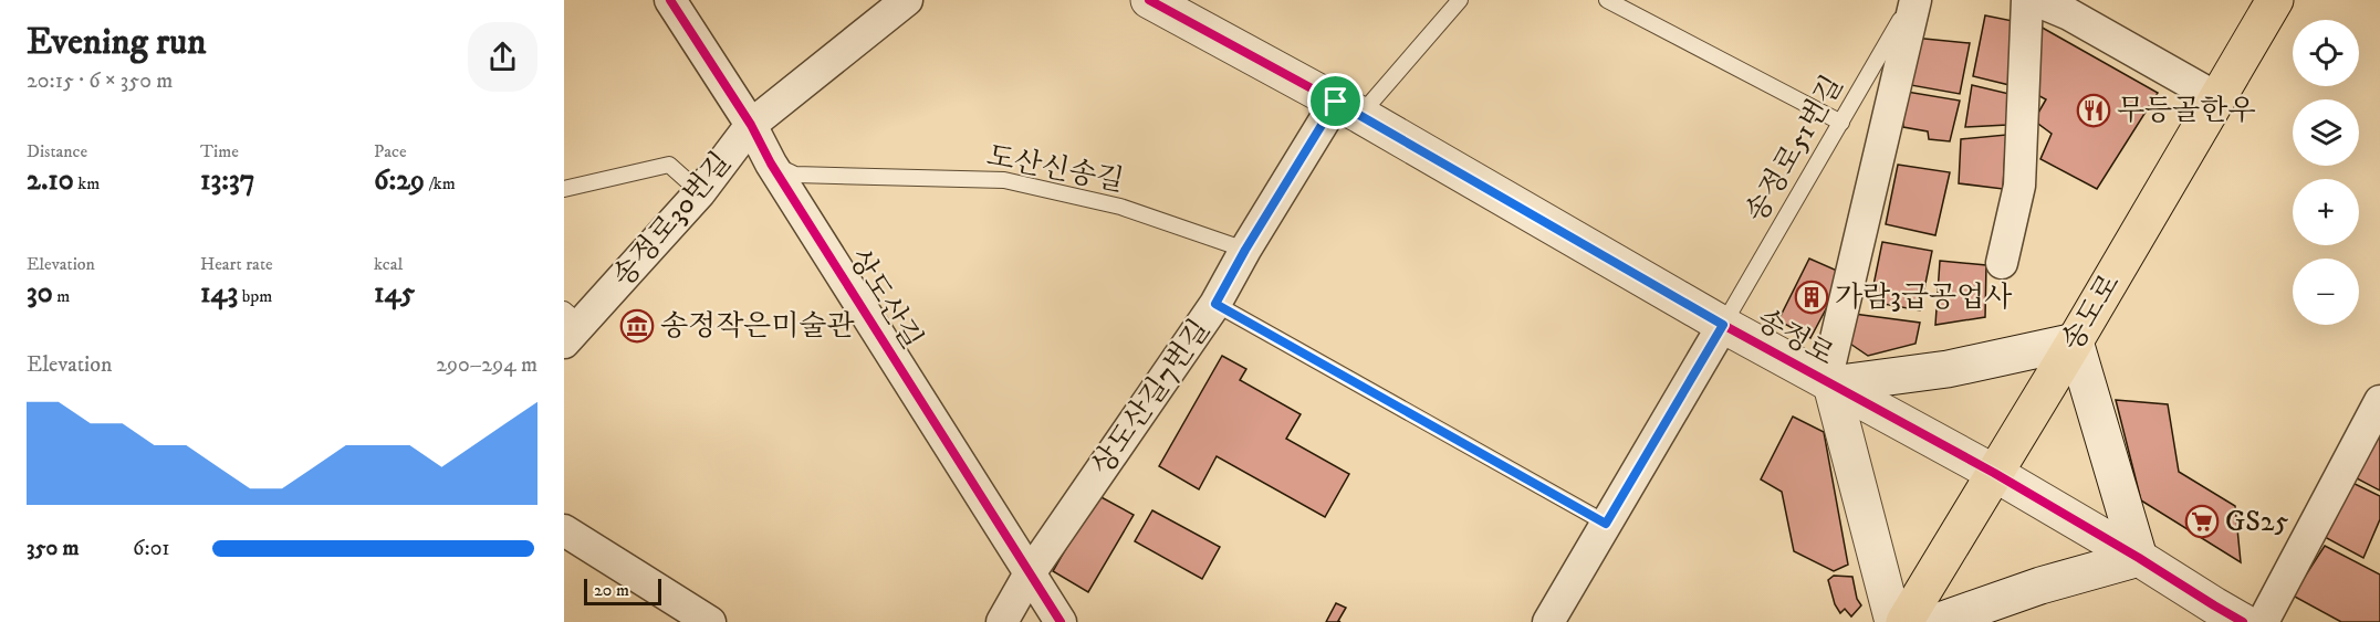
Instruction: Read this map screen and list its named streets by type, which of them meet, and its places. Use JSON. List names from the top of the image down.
{
  "streets": {
    "main road": ["송도로"],
    "street": [
      "송정로30번길",
      "상도산길",
      "송정로",
      "상도산길7번길"
    ],
    "lane": ["송정로51번길", "도산신송길"]
  },
  "crossings": [
    ["송정로51번길", "송정로"],
    ["도산신송길", "상도산길"],
    ["도산신송길", "상도산길7번길"],
    ["송정로30번길", "상도산길"],
    ["상도산길", "상도산길7번길"],
    ["송도로", "송정로"],
    ["송정로", "상도산길7번길"]
  ],
  "places": {
    "restaurant": ["무등골한우"],
    "building": ["가람3급공업사"],
    "museum": ["송정작은미술관"],
    "supermarket": ["GS25"]
  },
  "scale_bar": "20 m",
  "page": {
    "heading": ["Evening run", "20:15 · 6 × 350 m"],
    "map_buttons": ["+", "−"],
    "stats": [
      ["Distance", "2.10 km"],
      ["Time", "13:37"],
      ["Pace", "6:29 /km"],
      ["Elevation", "30 m"],
      ["Heart rate", "143 bpm"],
      ["kcal", "145"]
    ],
    "chart": ["Elevation", "290–294 m"],
    "list": [
      {
        "name": "350 m",
        "note": "6:01"
      }
    ],
    "scale": "20 m"
  }
}
